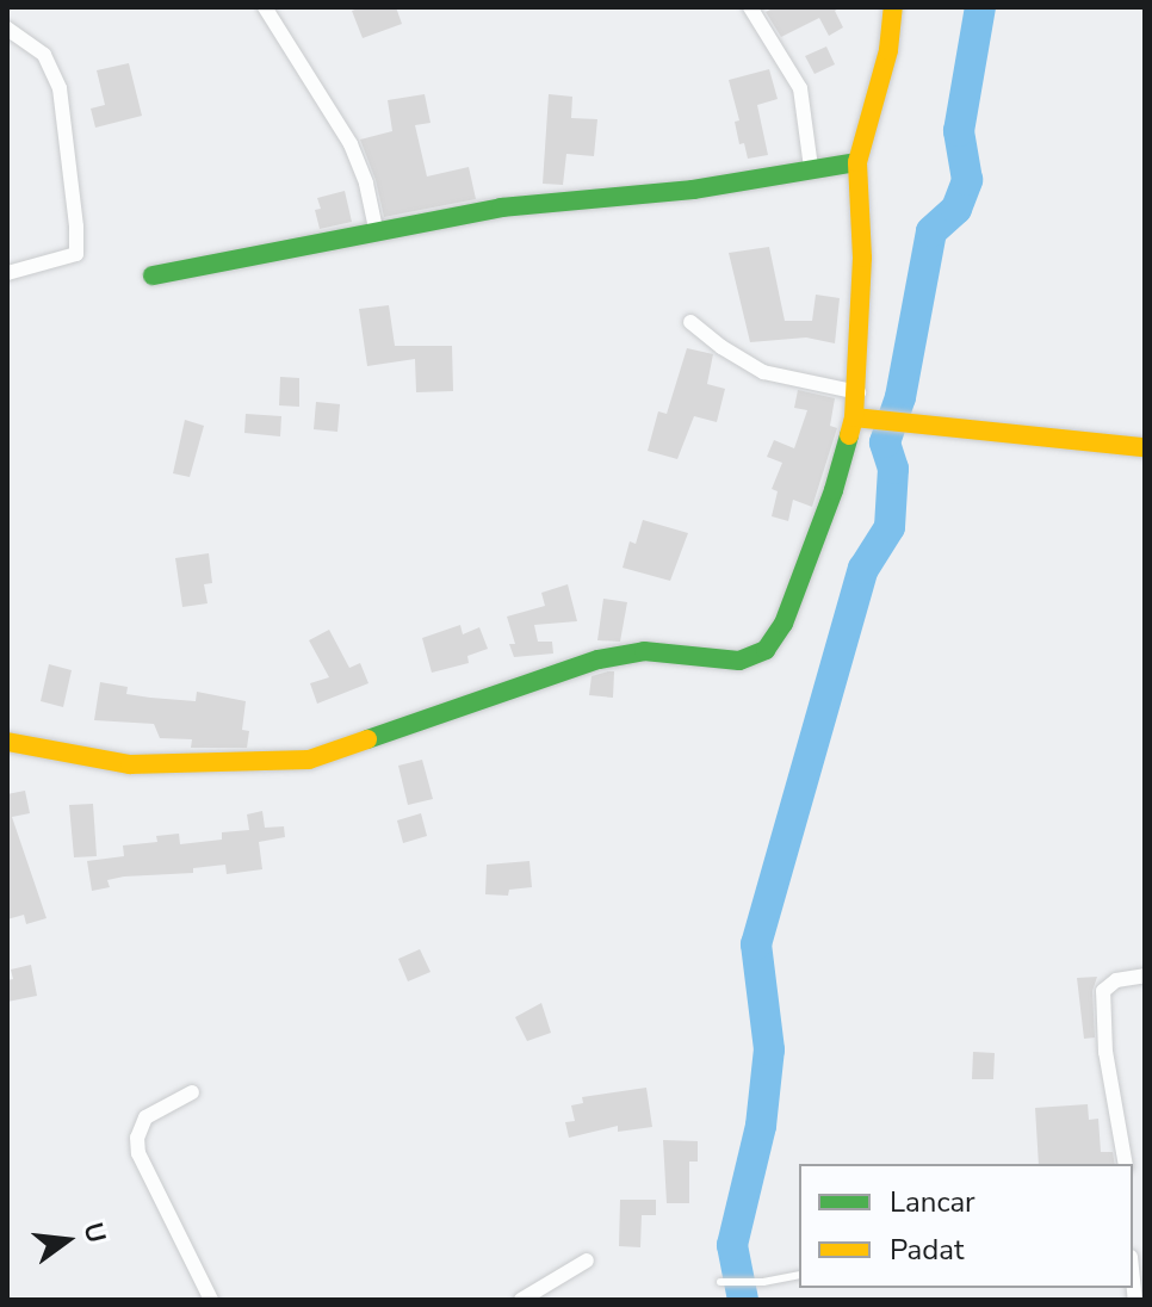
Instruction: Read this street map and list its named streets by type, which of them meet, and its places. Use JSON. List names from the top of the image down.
{
  "legend": ["Lancar", "Padat"],
  "north": "right"
}
